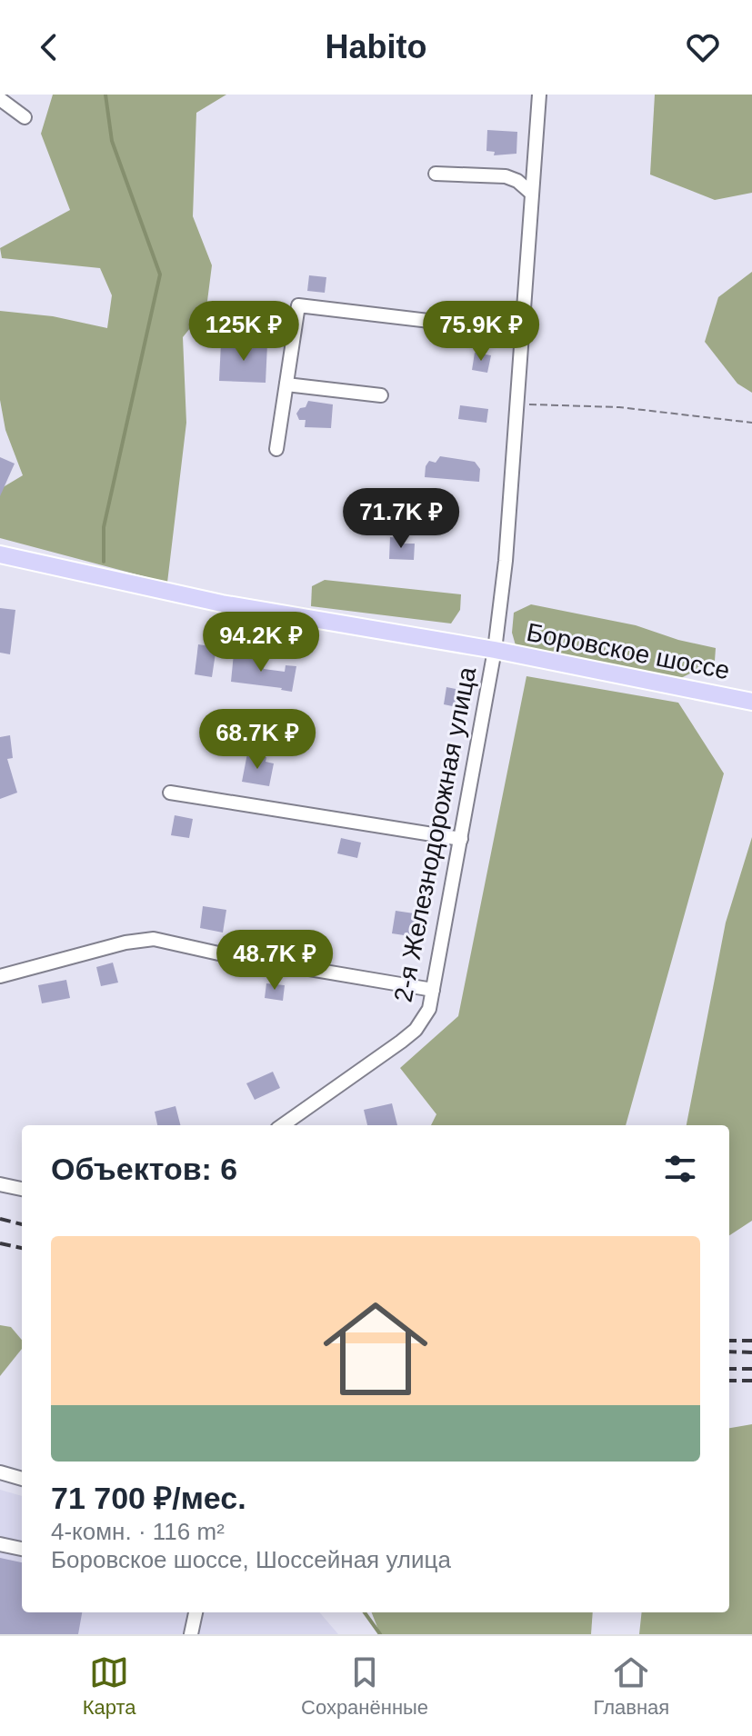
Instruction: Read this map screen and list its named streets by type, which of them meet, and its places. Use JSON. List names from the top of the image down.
{
  "streets": {
    "main road": ["Боровское шоссе"],
    "street": ["2-я Железнодорожная улица"]
  },
  "crossings": [
    ["Боровское шоссе", "2-я Железнодорожная улица"]
  ],
  "page": {
    "header": "Habito",
    "price": [
      "125K ₽",
      "75.9K ₽",
      "71.7K ₽",
      "94.2K ₽",
      "68.7K ₽",
      "48.7K ₽"
    ],
    "heading": "Объектов: 6",
    "list": [
      {
        "name": "71 700 ₽/мес.",
        "note": "4-комн. · 116 m² · Боровское шоссе, Шоссейная улица"
      }
    ],
    "tabs": ["Карта", "Сохранённые", "Главная"]
  }
}
